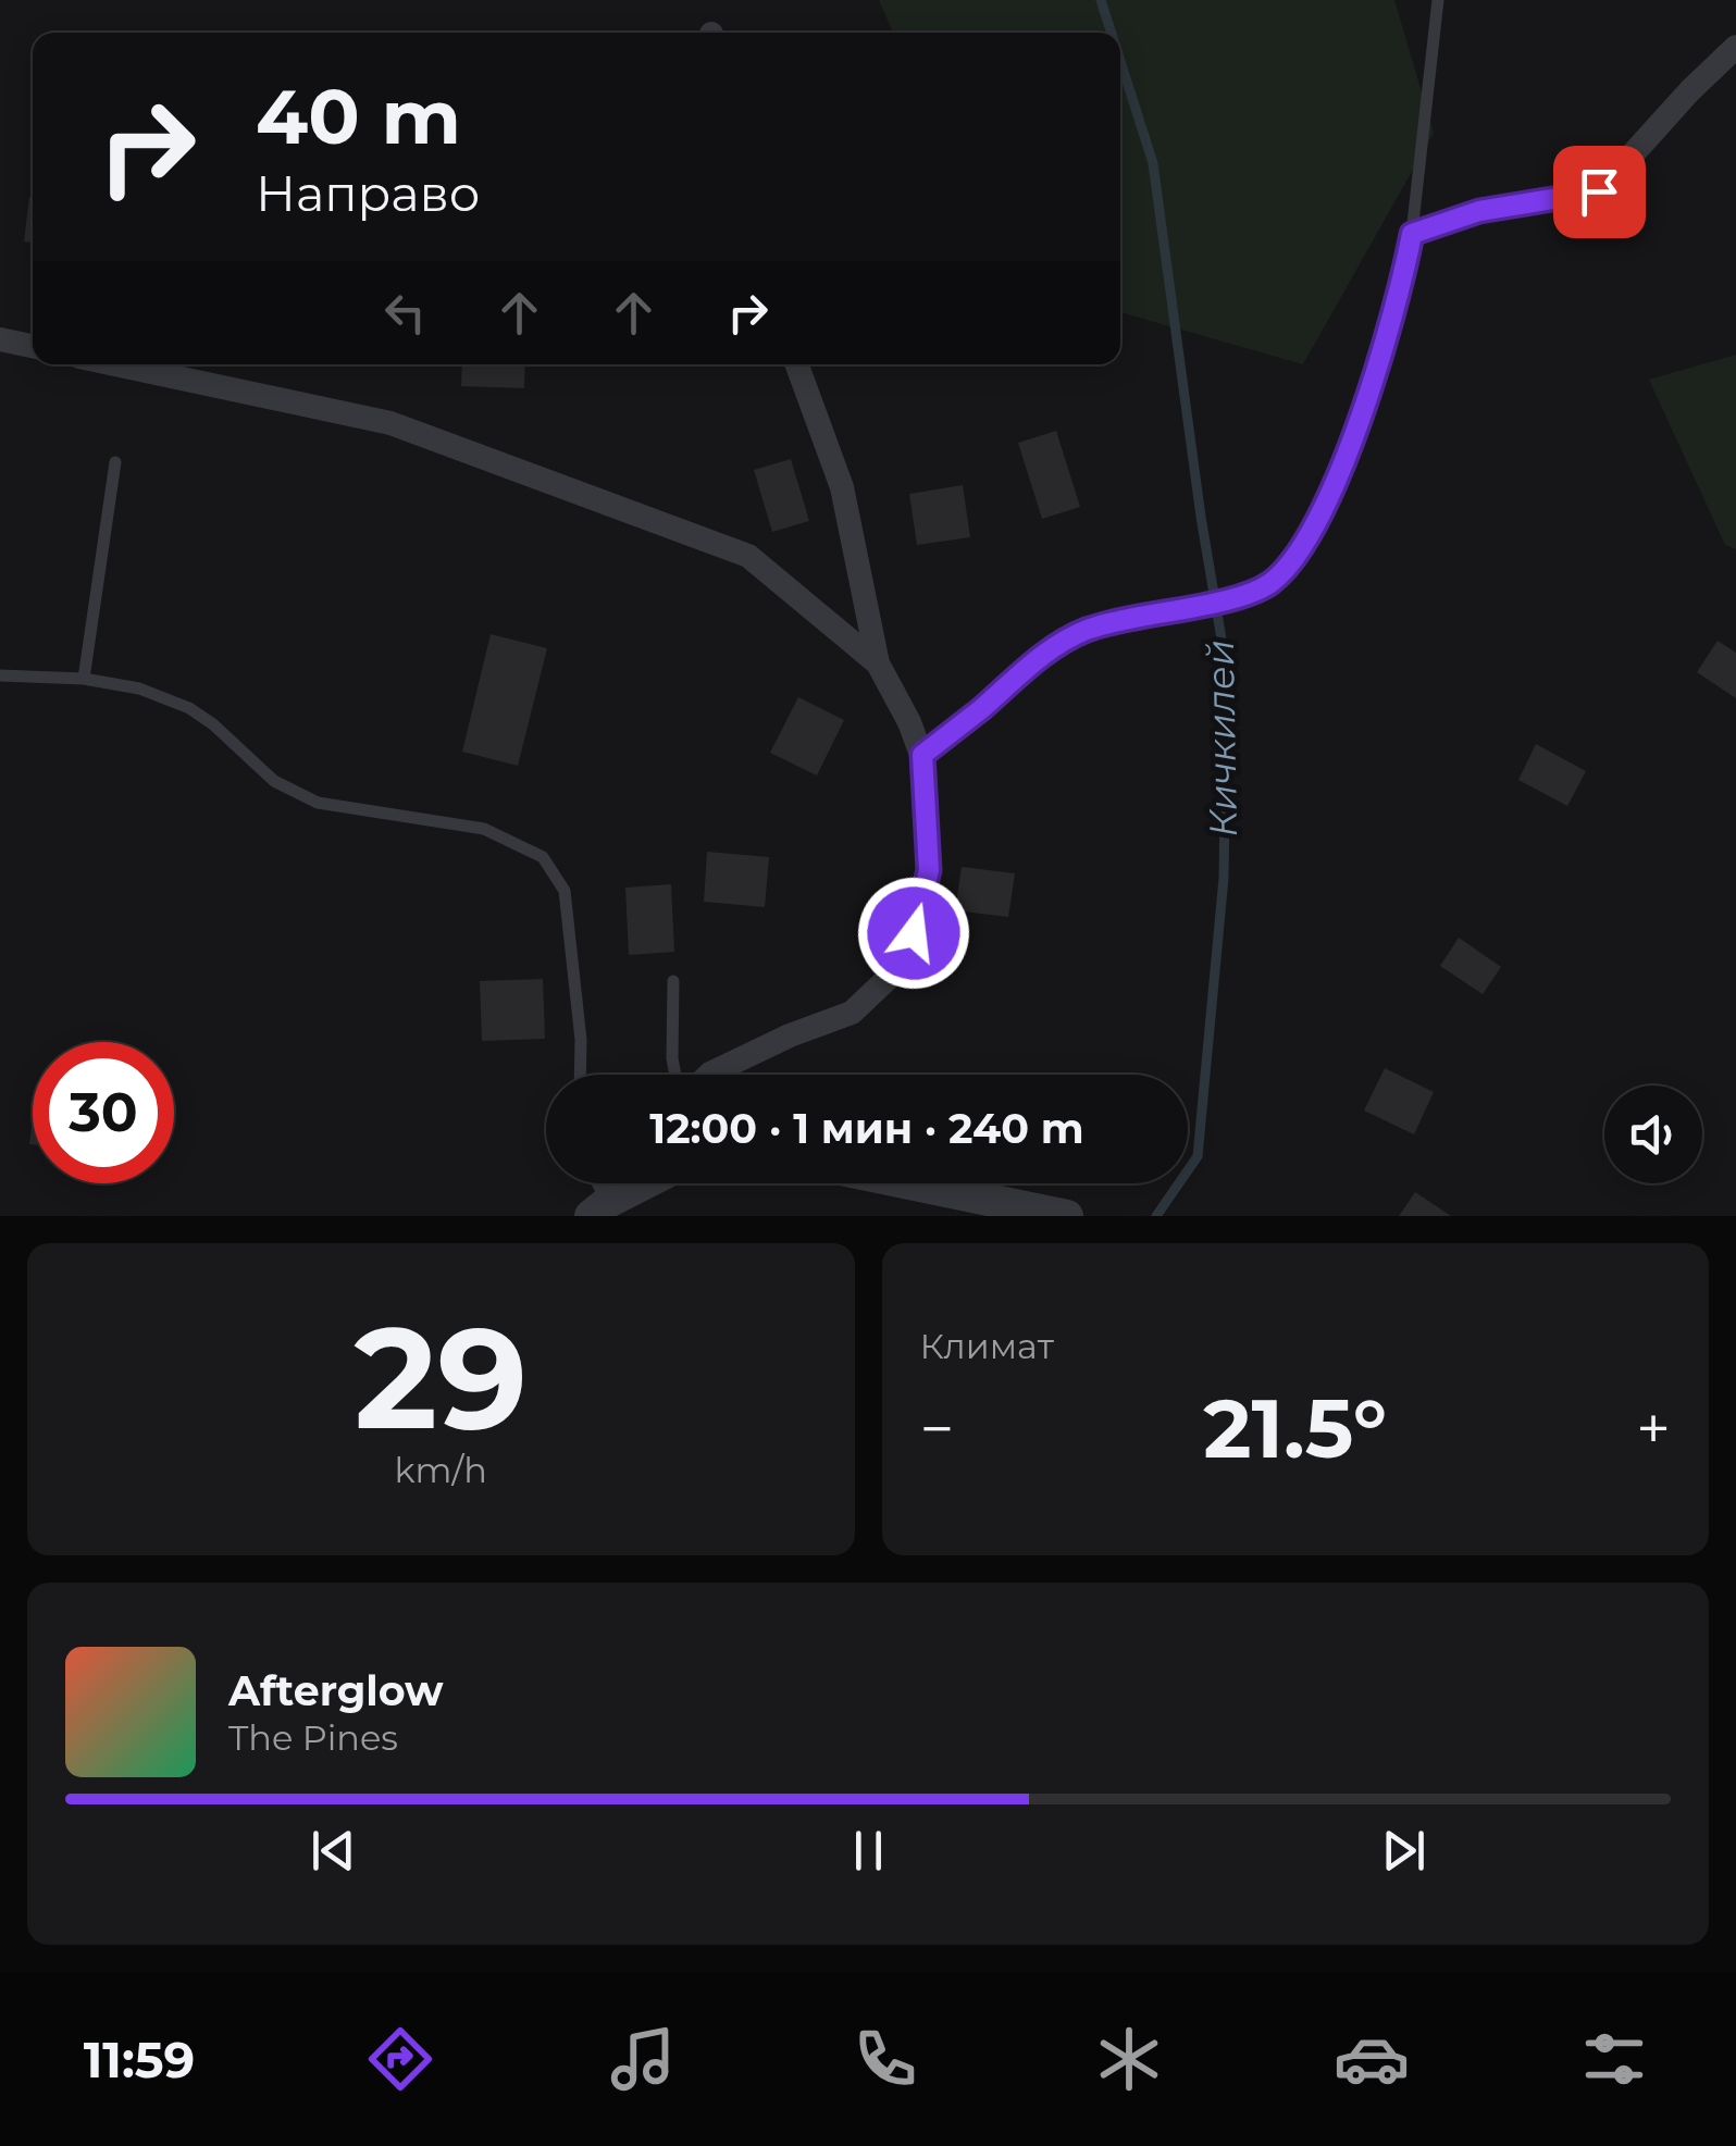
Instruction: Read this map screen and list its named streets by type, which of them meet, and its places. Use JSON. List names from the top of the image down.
{
  "water": ["Кичкилей"],
  "page": {
    "turn": ["40 m", "Направо"],
    "limit": "30",
    "trip": "12:00 · 1 мин · 240 m",
    "tile": [
      ["29", "km/h"],
      "Климат"
    ],
    "heat": ["−", "21.5°", "+"],
    "song": ["Afterglow", "The Pines"],
    "tabs": "11:59"
  }
}
